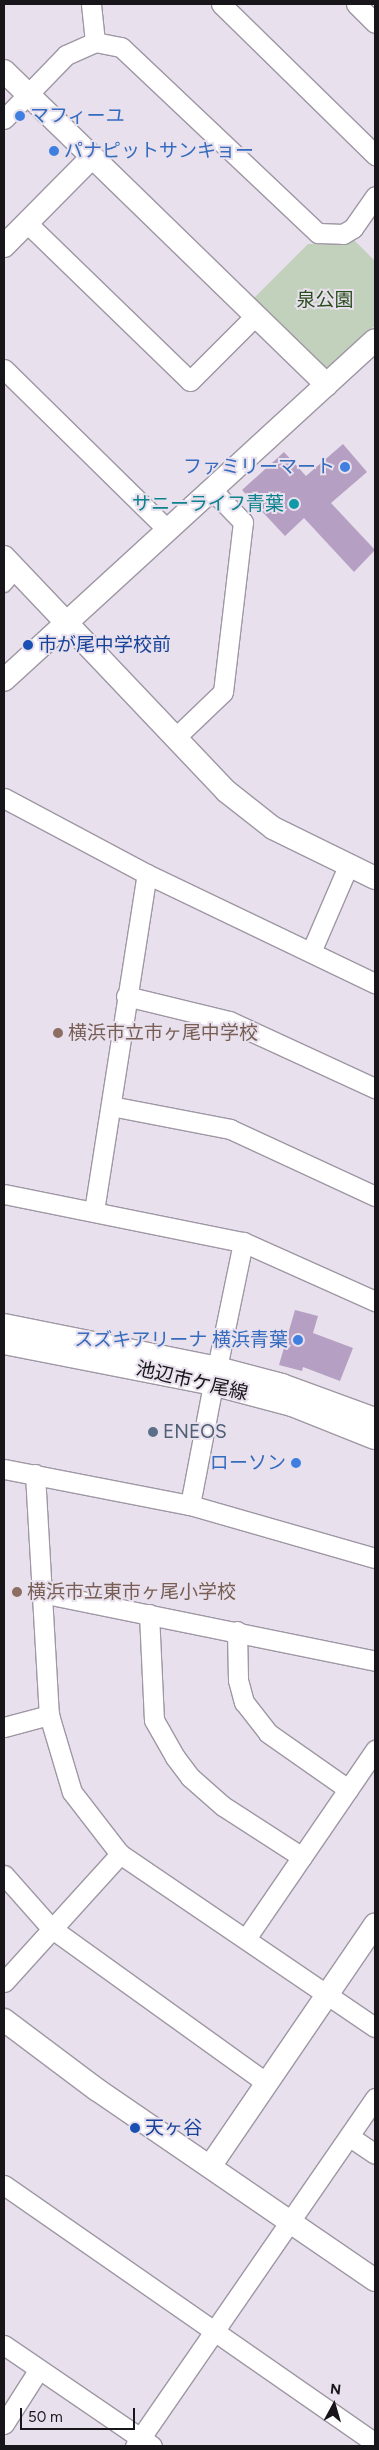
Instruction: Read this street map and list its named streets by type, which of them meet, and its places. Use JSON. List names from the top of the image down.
{
  "streets": {
    "street": ["池辺市ケ尾線"]
  },
  "parks": ["泉公園"],
  "places": [
    "マフィーユ",
    "パナピットサンキョー",
    "ファミリーマート",
    "サニーライフ青葉",
    "市が尾中学校前",
    "横浜市立市ヶ尾中学校",
    "スズキアリーナ 横浜青葉",
    "ENEOS",
    "ローソン",
    "横浜市立東市ヶ尾小学校",
    "天ヶ谷"
  ],
  "scale_bar": "50 m",
  "north": "top"
}
